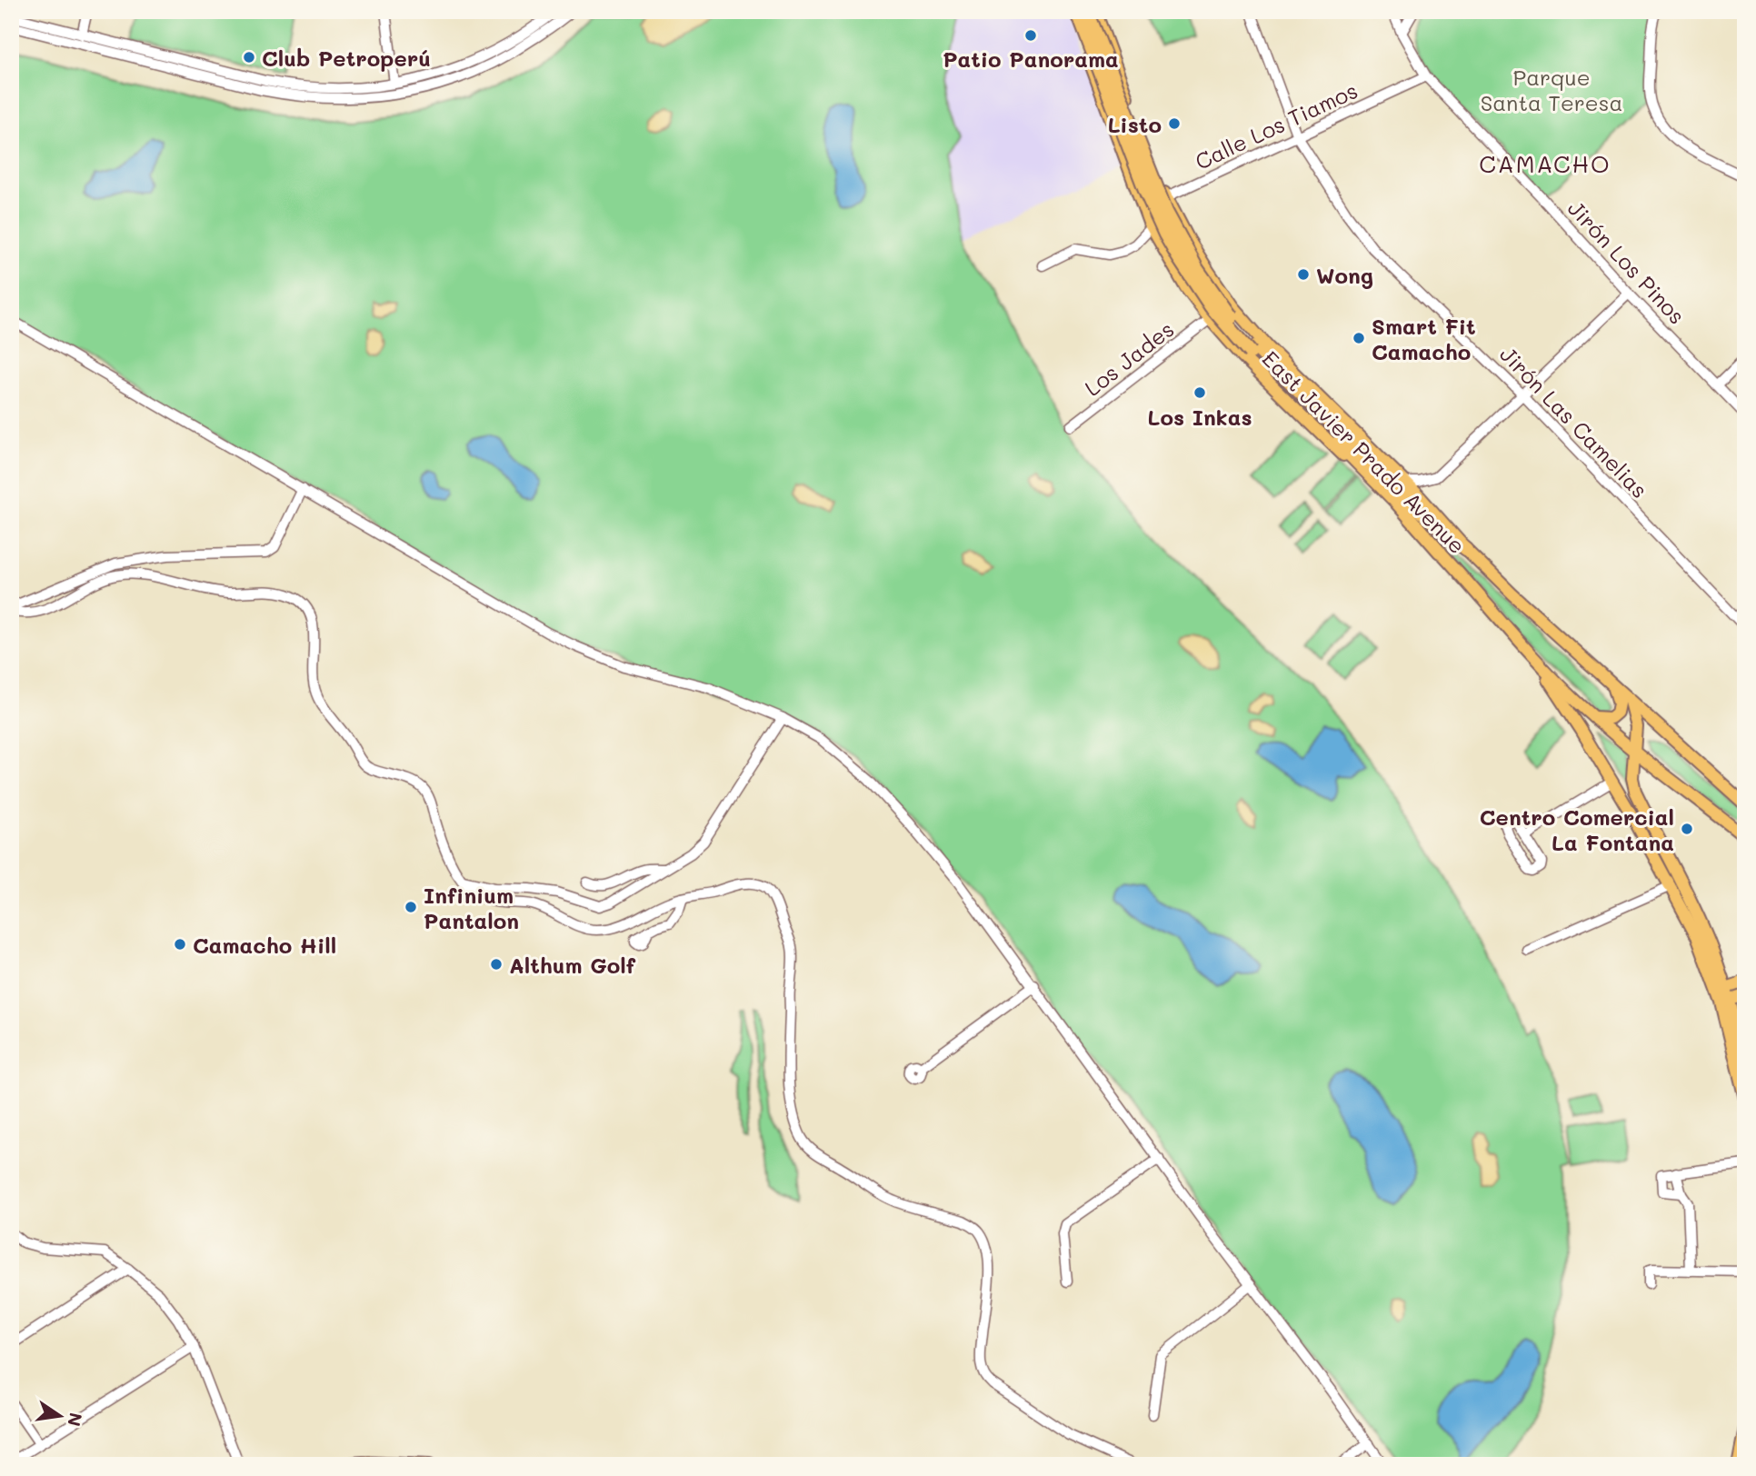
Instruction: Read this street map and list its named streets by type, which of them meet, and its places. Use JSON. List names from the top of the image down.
{
  "streets": {
    "main road": ["East Javier Prado Avenue"],
    "street": [
      "Calle Los Tiamos",
      "Jirón Los Pinos",
      "Los Jades",
      "Jirón Las Camelias"
    ]
  },
  "crossings": [
    ["Calle Los Tiamos", "Jirón Los Pinos"],
    ["Calle Los Tiamos", "Jirón Las Camelias"],
    ["Calle Los Tiamos", "East Javier Prado Avenue"],
    ["Los Jades", "East Javier Prado Avenue"]
  ],
  "districts": ["CAMACHO"],
  "parks": ["Parque Santa Teresa"],
  "places": [
    "Patio Panorama",
    "Club Petroperú",
    "Listo",
    "Wong",
    "Smart Fit Camacho",
    "Los Inkas",
    "Centro Comercial La Fontana",
    "Infinium Pantalon",
    "Camacho Hill",
    "Althum Golf"
  ],
  "north": "right"
}
